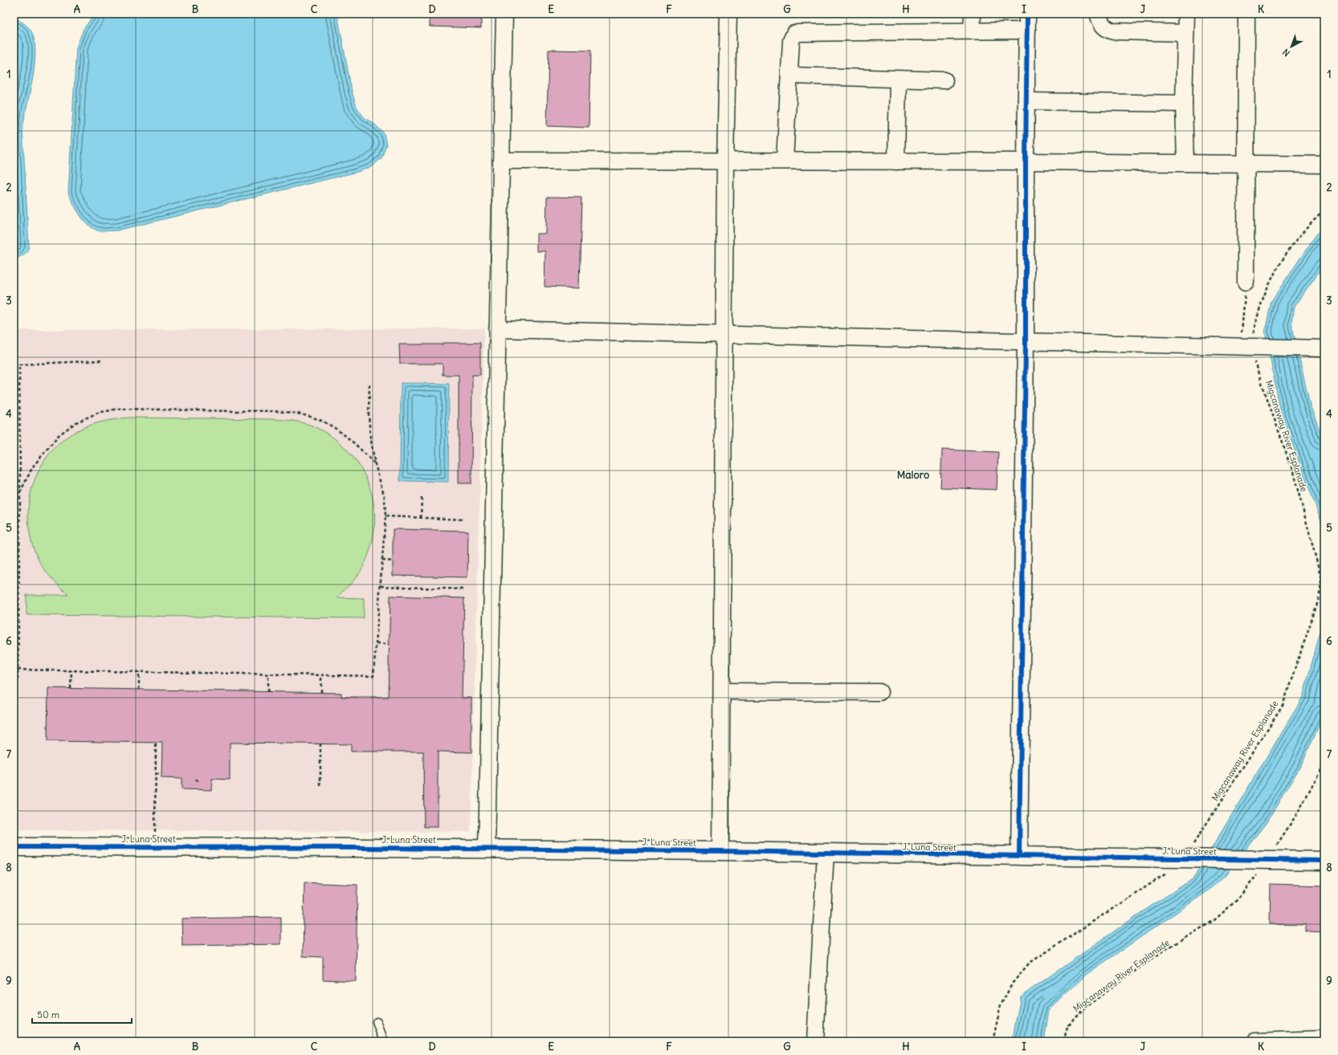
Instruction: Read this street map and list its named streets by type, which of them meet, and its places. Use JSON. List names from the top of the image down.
{
  "streets": {
    "street": ["J. Luna Street"],
    "path": ["Migcanaway River Esplanade"]
  },
  "crossings": [
    ["Migcanaway River Esplanade", "J. Luna Street"]
  ],
  "districts": ["Maloro"],
  "scale_bar": "50 m",
  "north": "bottom left",
  "grid": {
    "columns": [
      "A",
      "B",
      "C",
      "D",
      "E",
      "F",
      "G",
      "H",
      "I",
      "J",
      "K"
    ],
    "rows": [
      "1",
      "2",
      "3",
      "4",
      "5",
      "6",
      "7",
      "8",
      "9"
    ]
  }
}
